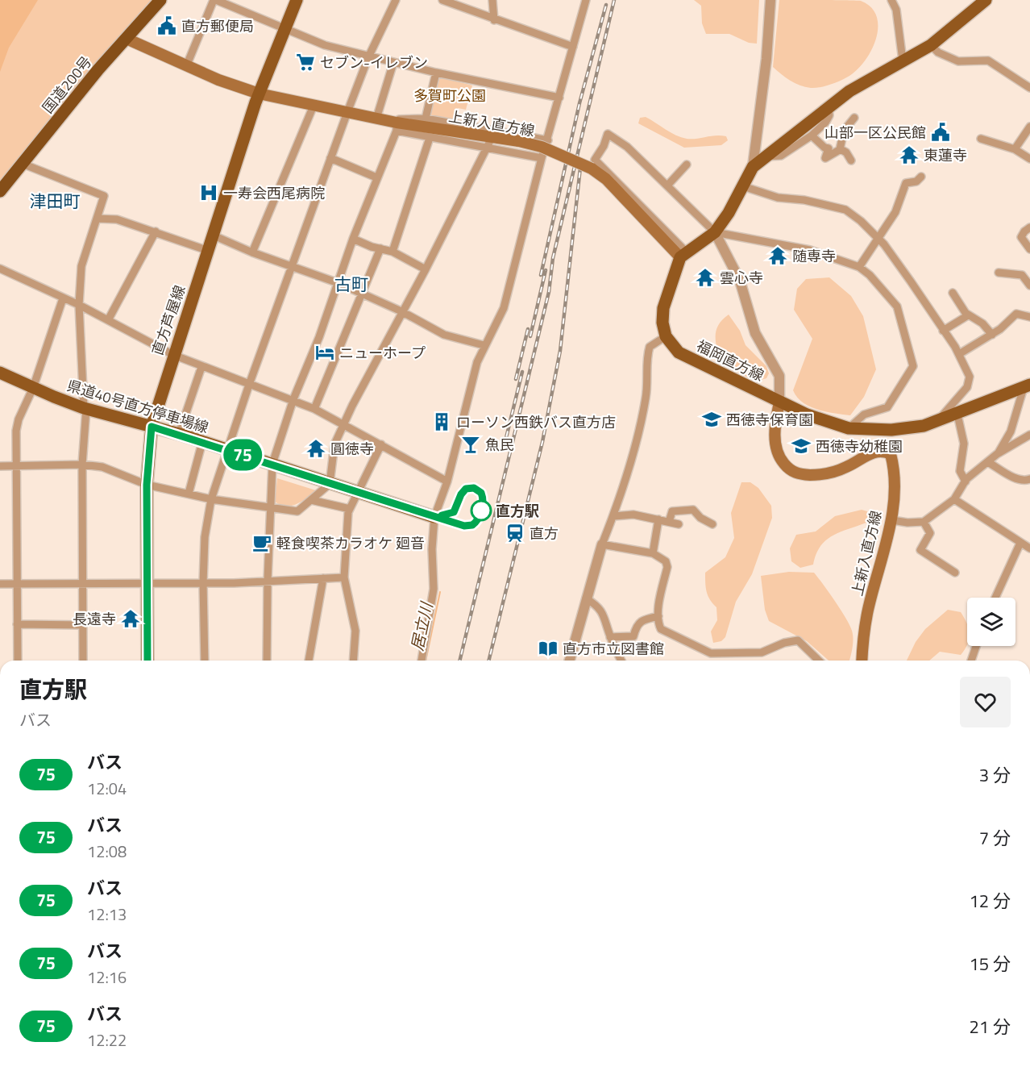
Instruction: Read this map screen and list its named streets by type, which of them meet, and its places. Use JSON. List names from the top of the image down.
{
  "streets": {
    "highway": ["国道200号"],
    "main road": [
      "上新入直方線",
      "直方芦屋線",
      "福岡直方線",
      "県道40号直方停車場線"
    ]
  },
  "crossings": [
    ["国道200号", "上新入直方線"],
    ["上新入直方線", "直方芦屋線"],
    ["上新入直方線", "福岡直方線"],
    ["直方芦屋線", "県道40号直方停車場線"]
  ],
  "districts": ["津田町", "古町"],
  "water": ["居立川"],
  "parks": ["多賀町公園"],
  "places": {
    "public building": ["直方郵便局", "山部一区公民館"],
    "supermarket": ["セブン-イレブン"],
    "temple": [
      "東蓮寺",
      "随専寺",
      "雲心寺",
      "圓徳寺",
      "長遠寺"
    ],
    "hospital": ["一寿会西尾病院"],
    "hotel": ["ニューホープ"],
    "school or university": ["西徳寺保育園", "西徳寺幼稚園"],
    "building": ["ローソン西鉄バス直方店"],
    "bar": ["魚民"],
    "other": ["直方駅"],
    "station": ["直方"],
    "cafe": ["軽食喫茶カラオケ 廻音"],
    "library": ["直方市立図書館"]
  },
  "lines": ["bus line 75"],
  "page": {
    "on_map": "75",
    "heading": ["直方駅", "バス"],
    "list": [
      {
        "mark": "75",
        "name": "バス",
        "note": "12:04",
        "value": "3 分"
      },
      {
        "mark": "75",
        "name": "バス",
        "note": "12:08",
        "value": "7 分"
      },
      {
        "mark": "75",
        "name": "バス",
        "note": "12:13",
        "value": "12 分"
      },
      {
        "mark": "75",
        "name": "バス",
        "note": "12:16",
        "value": "15 分"
      },
      {
        "mark": "75",
        "name": "バス",
        "note": "12:22",
        "value": "21 分"
      }
    ]
  }
}
